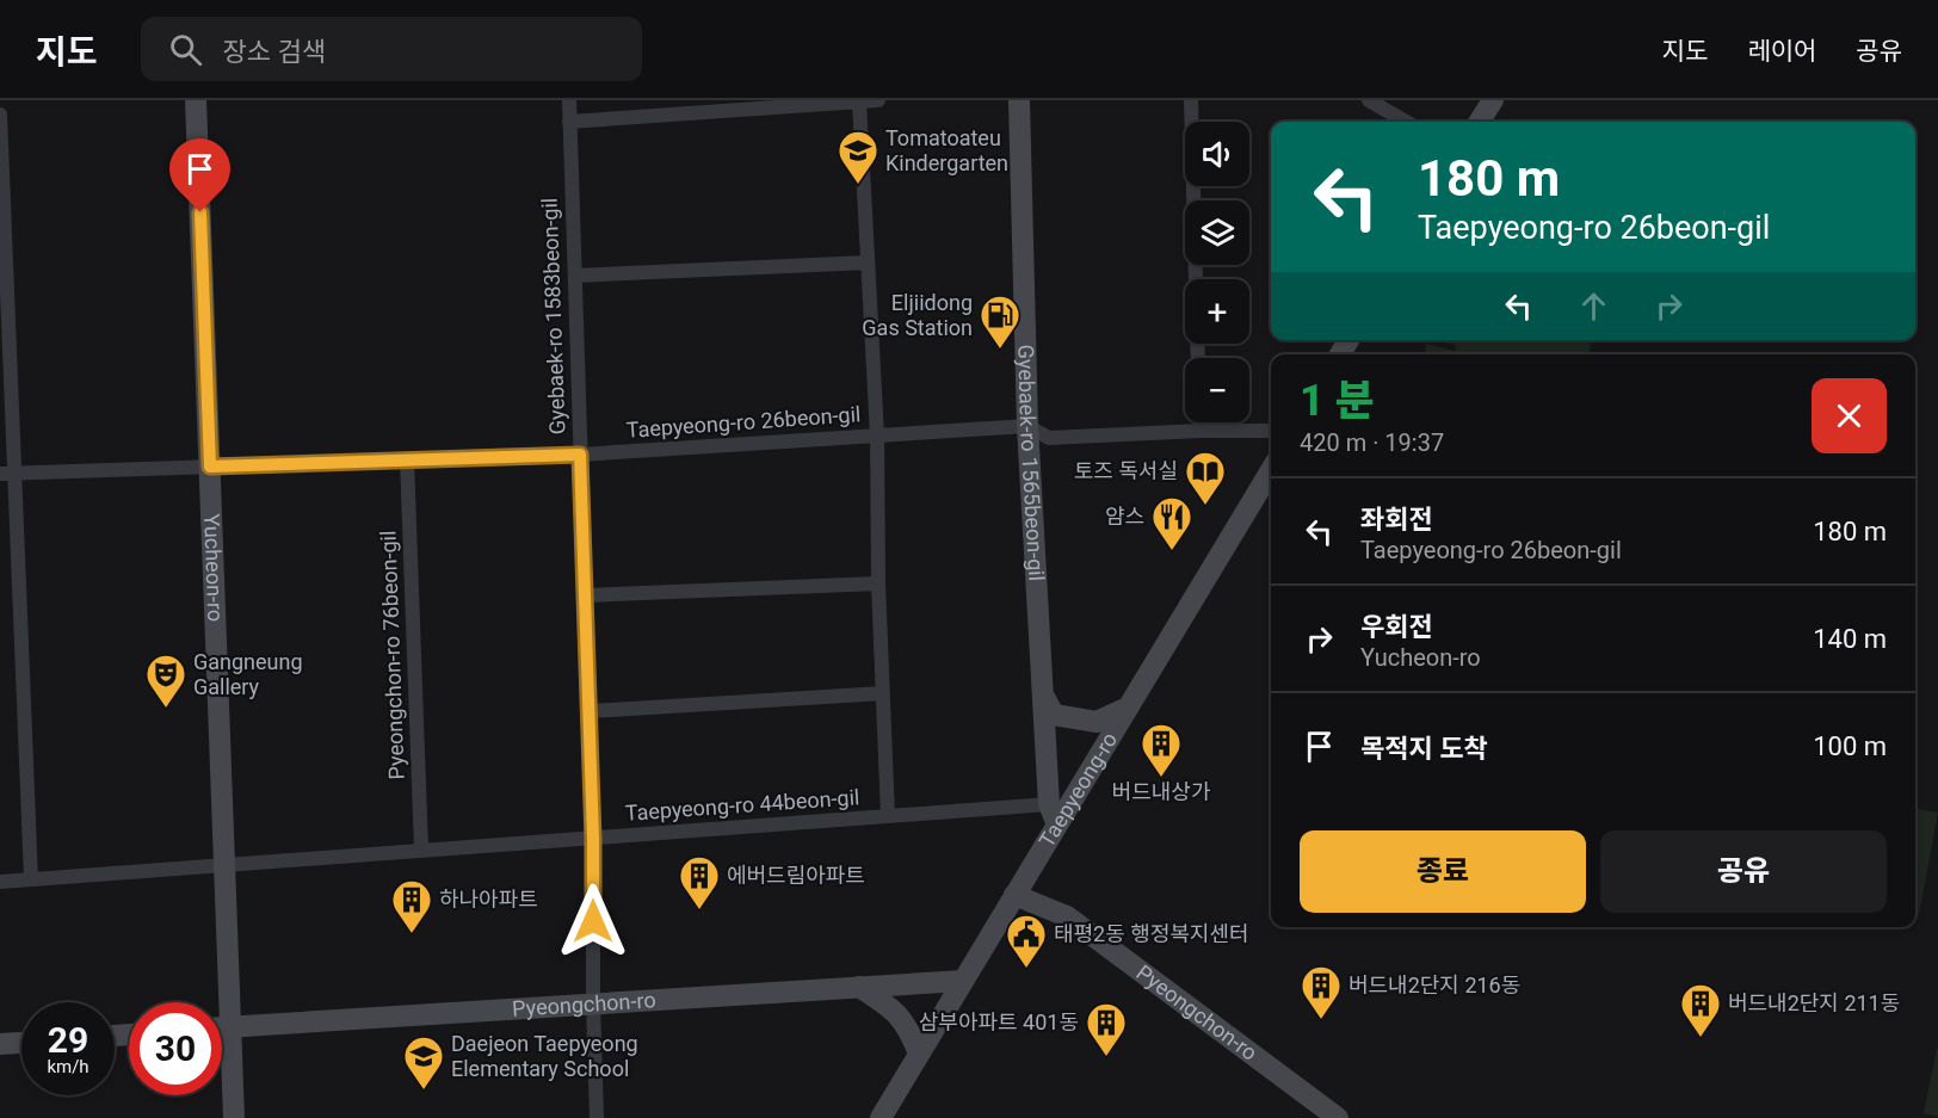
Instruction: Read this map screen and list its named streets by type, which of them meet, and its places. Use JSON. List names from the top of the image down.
{
  "streets": {
    "main road": [
      "Gyebaek-ro 1565beon-gil",
      "Yucheon-ro",
      "Taepyeong-ro",
      "Pyeongchon-ro"
    ],
    "street": [
      "Gyebaek-ro 1583beon-gil",
      "Taepyeong-ro 26beon-gil",
      "Pyeongchon-ro 76beon-gil",
      "Taepyeong-ro 44beon-gil"
    ]
  },
  "crossings": [
    ["Gyebaek-ro 1583beon-gil", "Taepyeong-ro 26beon-gil"],
    ["Gyebaek-ro 1583beon-gil", "Taepyeong-ro 44beon-gil"],
    ["Gyebaek-ro 1583beon-gil", "Pyeongchon-ro"],
    ["Taepyeong-ro 26beon-gil", "Gyebaek-ro 1565beon-gil"],
    ["Taepyeong-ro 26beon-gil", "Yucheon-ro"],
    ["Taepyeong-ro 26beon-gil", "Pyeongchon-ro 76beon-gil"],
    ["Gyebaek-ro 1565beon-gil", "Taepyeong-ro"],
    ["Gyebaek-ro 1565beon-gil", "Taepyeong-ro 44beon-gil"],
    ["Yucheon-ro", "Taepyeong-ro 44beon-gil"],
    ["Yucheon-ro", "Pyeongchon-ro"],
    ["Pyeongchon-ro 76beon-gil", "Taepyeong-ro 44beon-gil"],
    ["Taepyeong-ro", "Taepyeong-ro 44beon-gil"],
    ["Taepyeong-ro", "Pyeongchon-ro"]
  ],
  "places": {
    "school or university": ["Tomatoateu Kindergarten", "Daejeon Taepyeong Elementary School"],
    "fuel station": ["Eljiidong Gas Station"],
    "library": ["토즈 독서실"],
    "restaurant": ["얌스"],
    "theatre": ["Gangneung Gallery"],
    "building": [
      "버드내상가",
      "에버드림아파트",
      "하나아파트",
      "버드내2단지 216동",
      "버드내2단지 211동",
      "삼부아파트 401동"
    ],
    "public building": ["태평2동 행정복지센터"]
  },
  "page": {
    "header": "지도",
    "search": "장소 검색",
    "nav": ["지도", "레이어", "공유"],
    "map_buttons": ["+", "−"],
    "turn": ["180 m", "Taepyeong-ro 26beon-gil"],
    "heading": ["1 분", "420 m · 19:37"],
    "list": [
      {
        "name": "좌회전",
        "note": "Taepyeong-ro 26beon-gil",
        "value": "180 m"
      },
      {
        "name": "우회전",
        "note": "Yucheon-ro",
        "value": "140 m"
      },
      {
        "name": "목적지 도착",
        "value": "100 m"
      }
    ],
    "buttons": ["종료", "공유"],
    "speed": "29 km/h",
    "limit": "30"
  }
}
